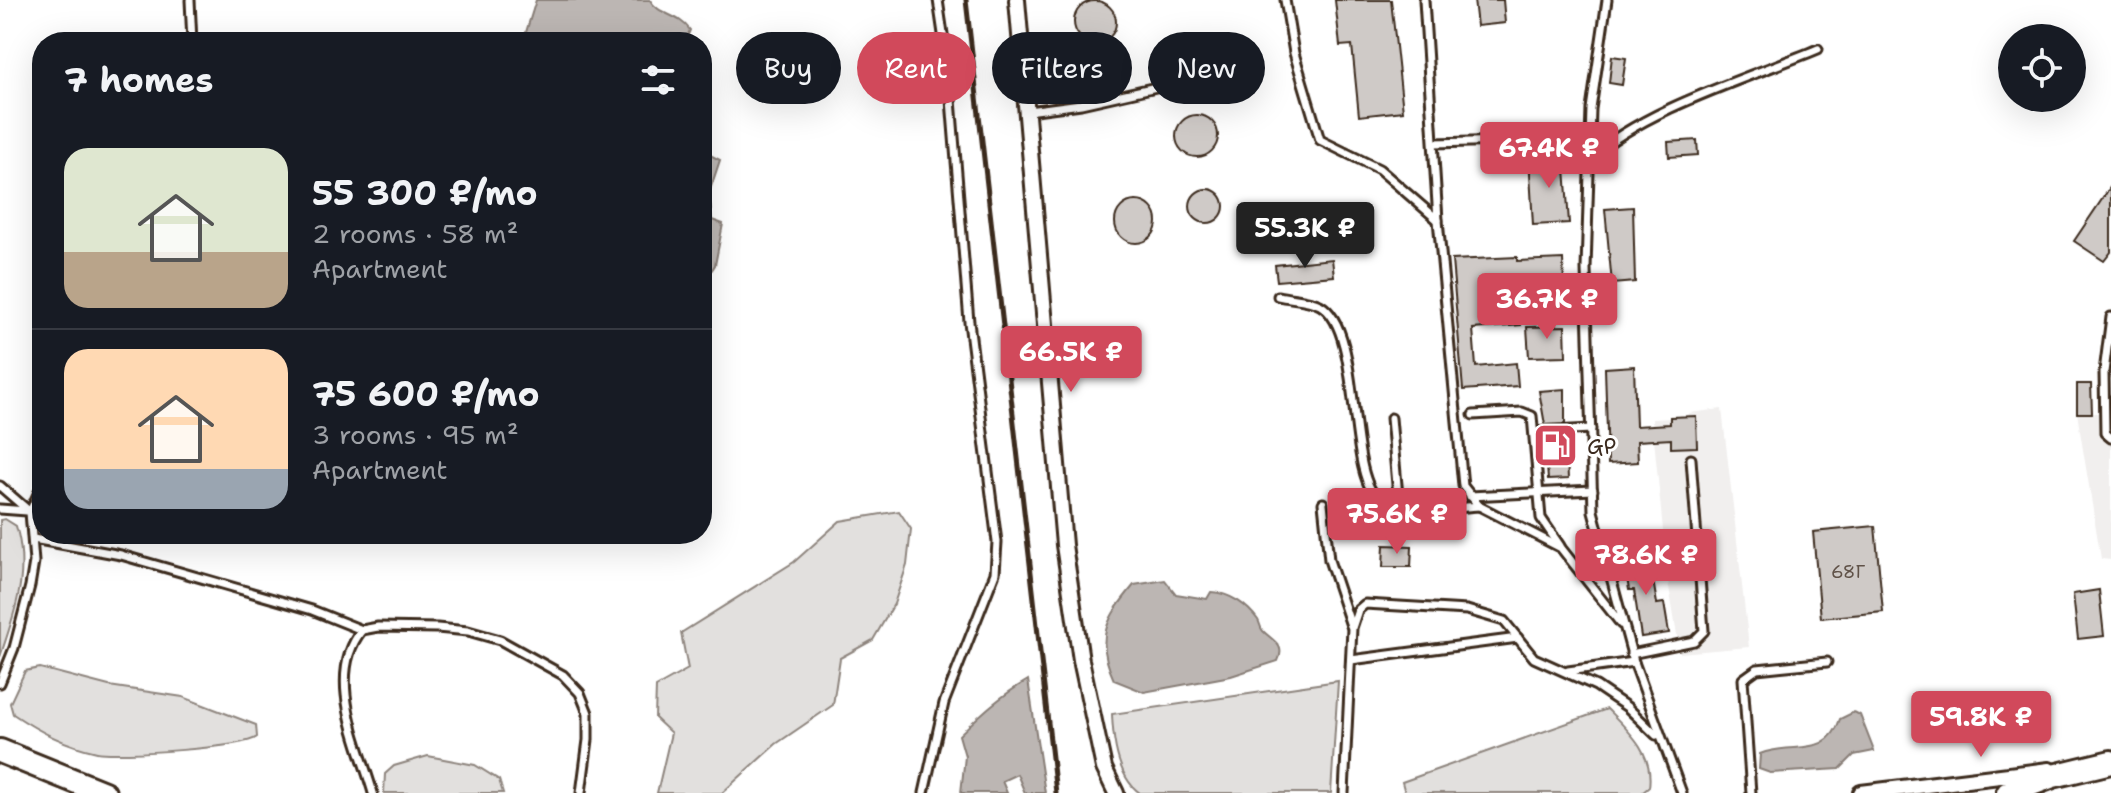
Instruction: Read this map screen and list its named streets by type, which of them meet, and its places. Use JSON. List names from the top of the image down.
{
  "places": {
    "fuel station": ["GP"]
  },
  "house_numbers": ["68Г"],
  "page": {
    "chip": [
      "Buy",
      "Rent",
      "Filters",
      "New"
    ],
    "heading": "7 homes",
    "price": [
      "67.4K ₽",
      "55.3K ₽",
      "36.7K ₽",
      "66.5K ₽",
      "75.6K ₽",
      "78.6K ₽",
      "59.8K ₽"
    ],
    "list": [
      {
        "name": "55 300 ₽/mo",
        "note": "2 rooms · 58 m² · Apartment"
      },
      {
        "name": "75 600 ₽/mo",
        "note": "3 rooms · 95 m² · Apartment"
      }
    ]
  }
}
